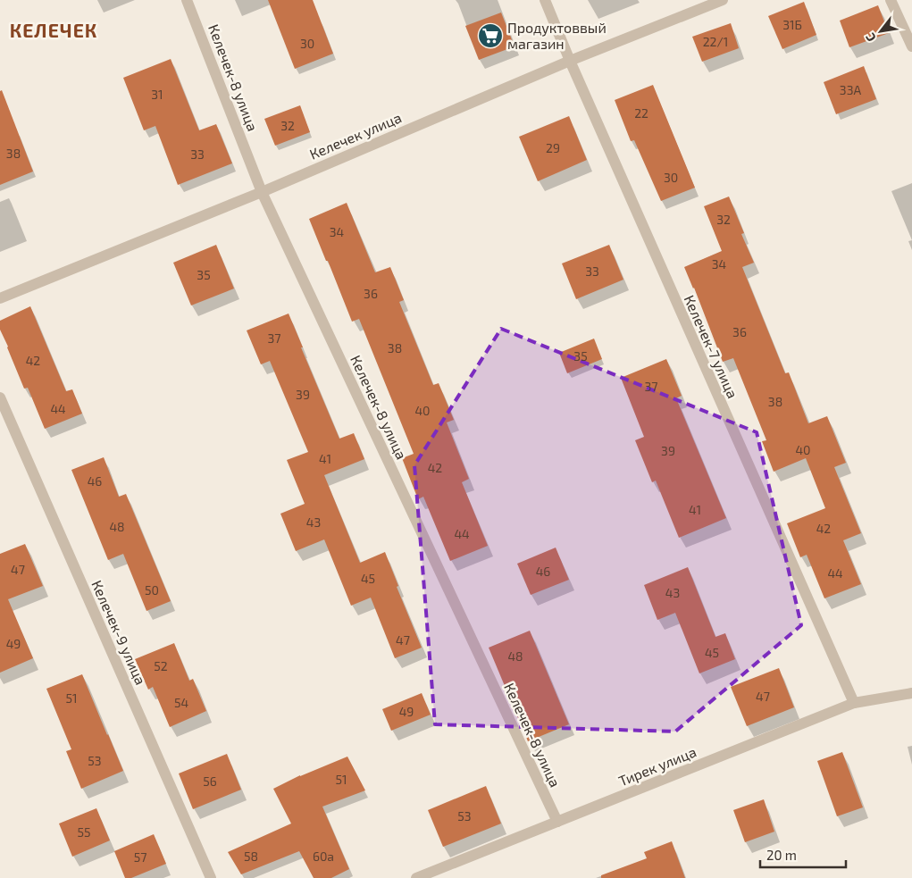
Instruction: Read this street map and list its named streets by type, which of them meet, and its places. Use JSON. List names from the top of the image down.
{
  "streets": {
    "street": [
      "Келечек-8 улица",
      "Келечек улица",
      "Келечек-7 улица",
      "Келечек-9 улица",
      "Тирек улица"
    ]
  },
  "crossings": [
    ["Келечек-8 улица", "Келечек улица"],
    ["Келечек-8 улица", "Тирек улица"],
    ["Келечек улица", "Келечек-7 улица"],
    ["Келечек-7 улица", "Тирек улица"]
  ],
  "districts": ["КЕЛЕЧЕК"],
  "places": {
    "supermarket": ["Продуктоввый магазин"]
  },
  "house_numbers": [
    "31Б",
    "22/1",
    "30",
    "33А",
    "31",
    "22",
    "32",
    "29",
    "38",
    "33",
    "30",
    "32",
    "34",
    "34",
    "33",
    "35",
    "36",
    "36",
    "37",
    "38",
    "35",
    "42",
    "37",
    "39",
    "38",
    "44",
    "40",
    "40",
    "39",
    "41",
    "42",
    "46",
    "41",
    "43",
    "48",
    "42",
    "44",
    "47",
    "46",
    "44",
    "45",
    "50",
    "43",
    "47",
    "49",
    "45",
    "48",
    "52",
    "47",
    "51",
    "54",
    "49",
    "53",
    "51",
    "56",
    "53",
    "55",
    "58",
    "60а",
    "57"
  ],
  "scale_bar": "20 m",
  "north": "bottom left"
}
